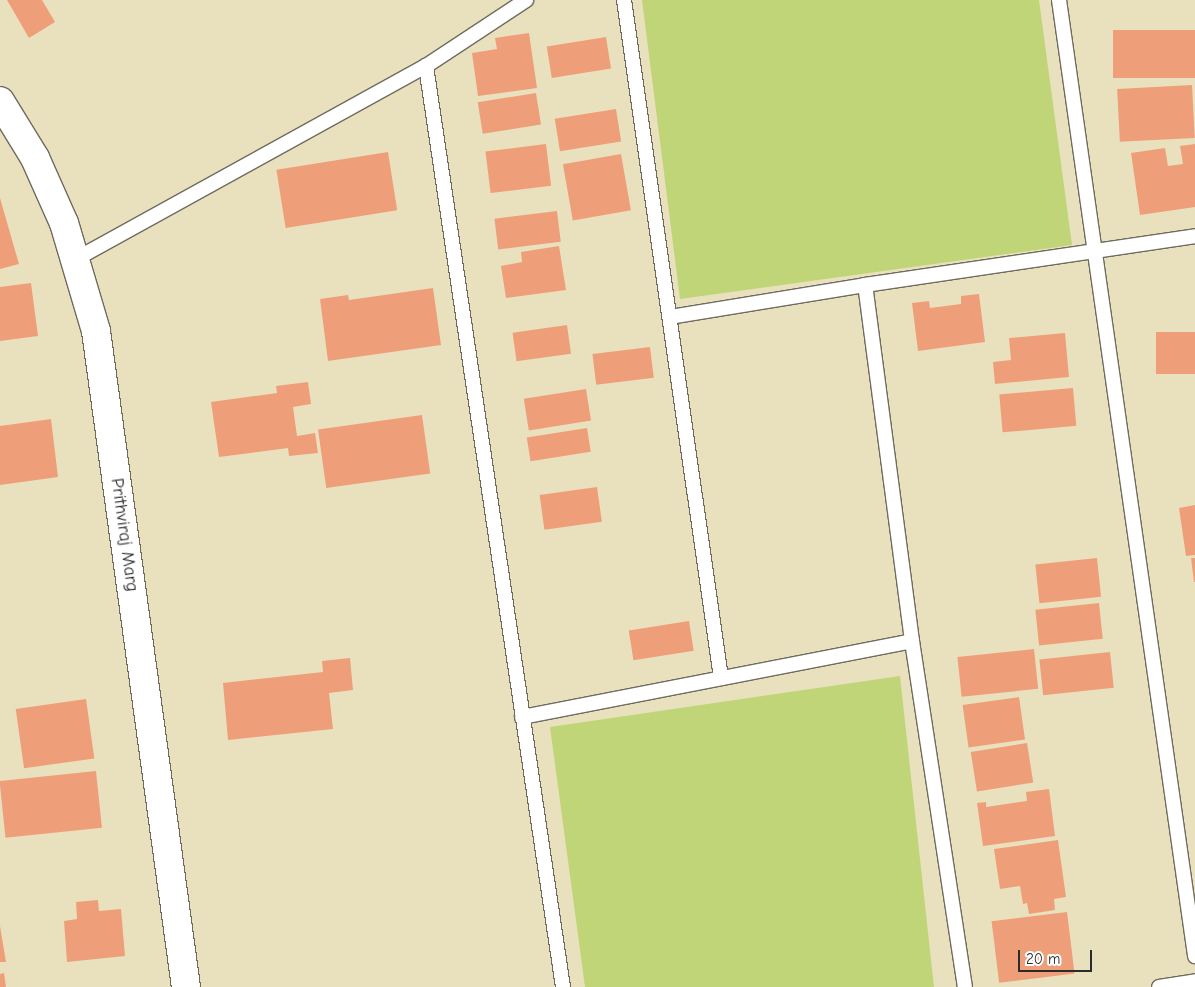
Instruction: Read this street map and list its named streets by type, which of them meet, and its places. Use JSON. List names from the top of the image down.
{
  "streets": {
    "street": ["Prithviraj Marg"]
  },
  "scale_bar": "20 m"
}
